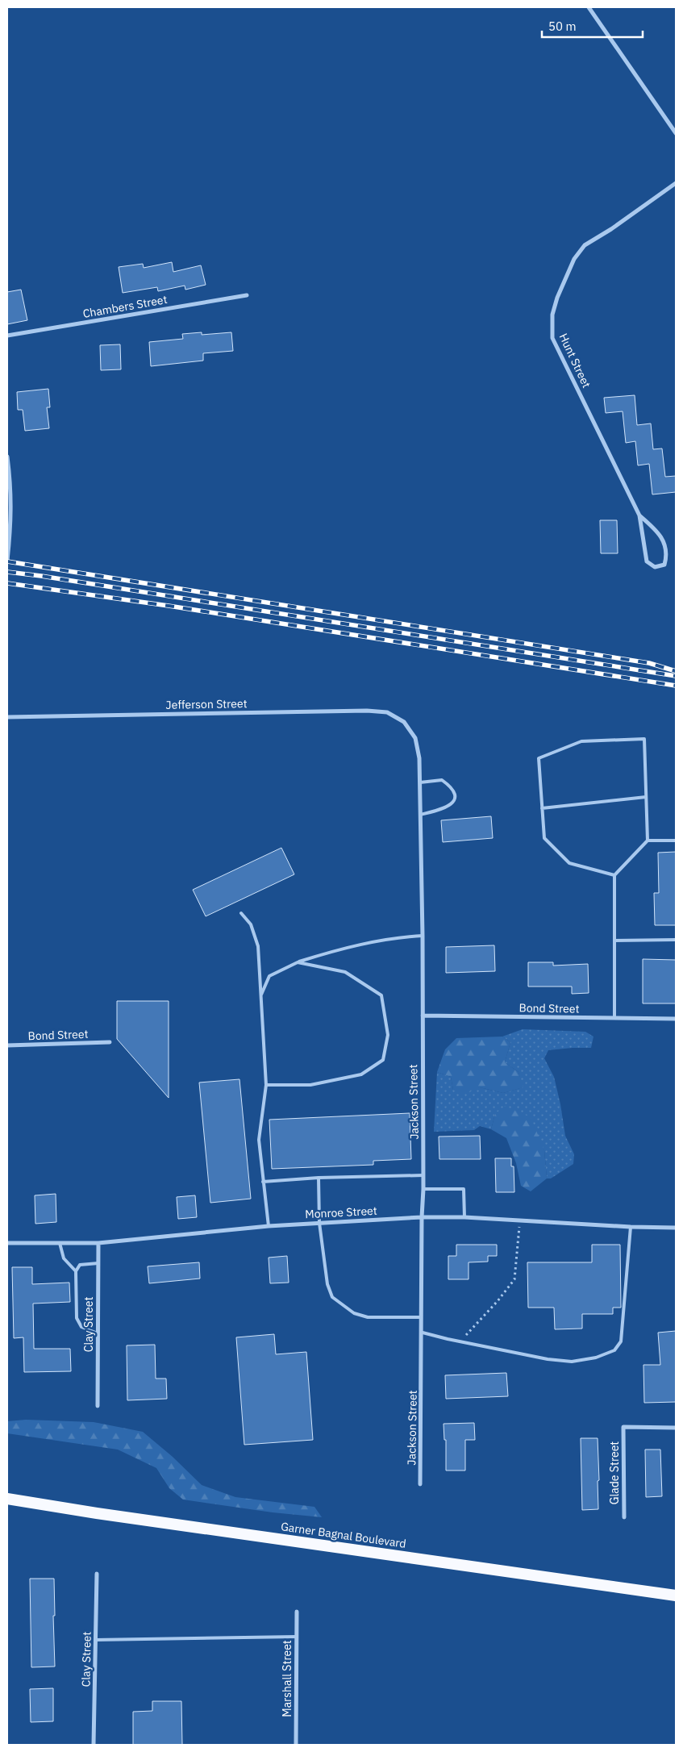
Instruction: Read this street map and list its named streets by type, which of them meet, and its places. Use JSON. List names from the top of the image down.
{
  "streets": {
    "highway": ["Garner Bagnal Boulevard"],
    "street": [
      "Chambers Street",
      "Hunt Street",
      "Jefferson Street",
      "Bond Street",
      "Jackson Street",
      "Monroe Street",
      "Clay Street",
      "Glade Street",
      "Marshall Street"
    ]
  },
  "crossings": [
    ["Jefferson Street", "Jackson Street"],
    ["Bond Street", "Jackson Street"],
    ["Jackson Street", "Monroe Street"],
    ["Monroe Street", "Clay Street"]
  ],
  "scale_bar": "50 m"
}
